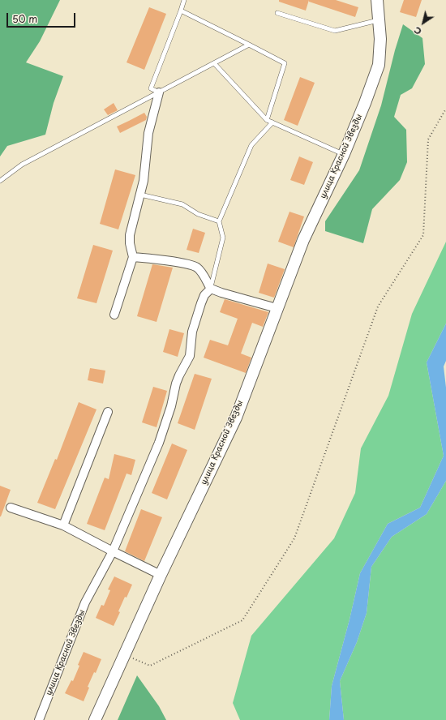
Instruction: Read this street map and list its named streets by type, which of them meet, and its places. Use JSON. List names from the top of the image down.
{
  "streets": {
    "street": ["улица Красной Звезды"]
  },
  "scale_bar": "50 m",
  "north": "bottom left"
}
